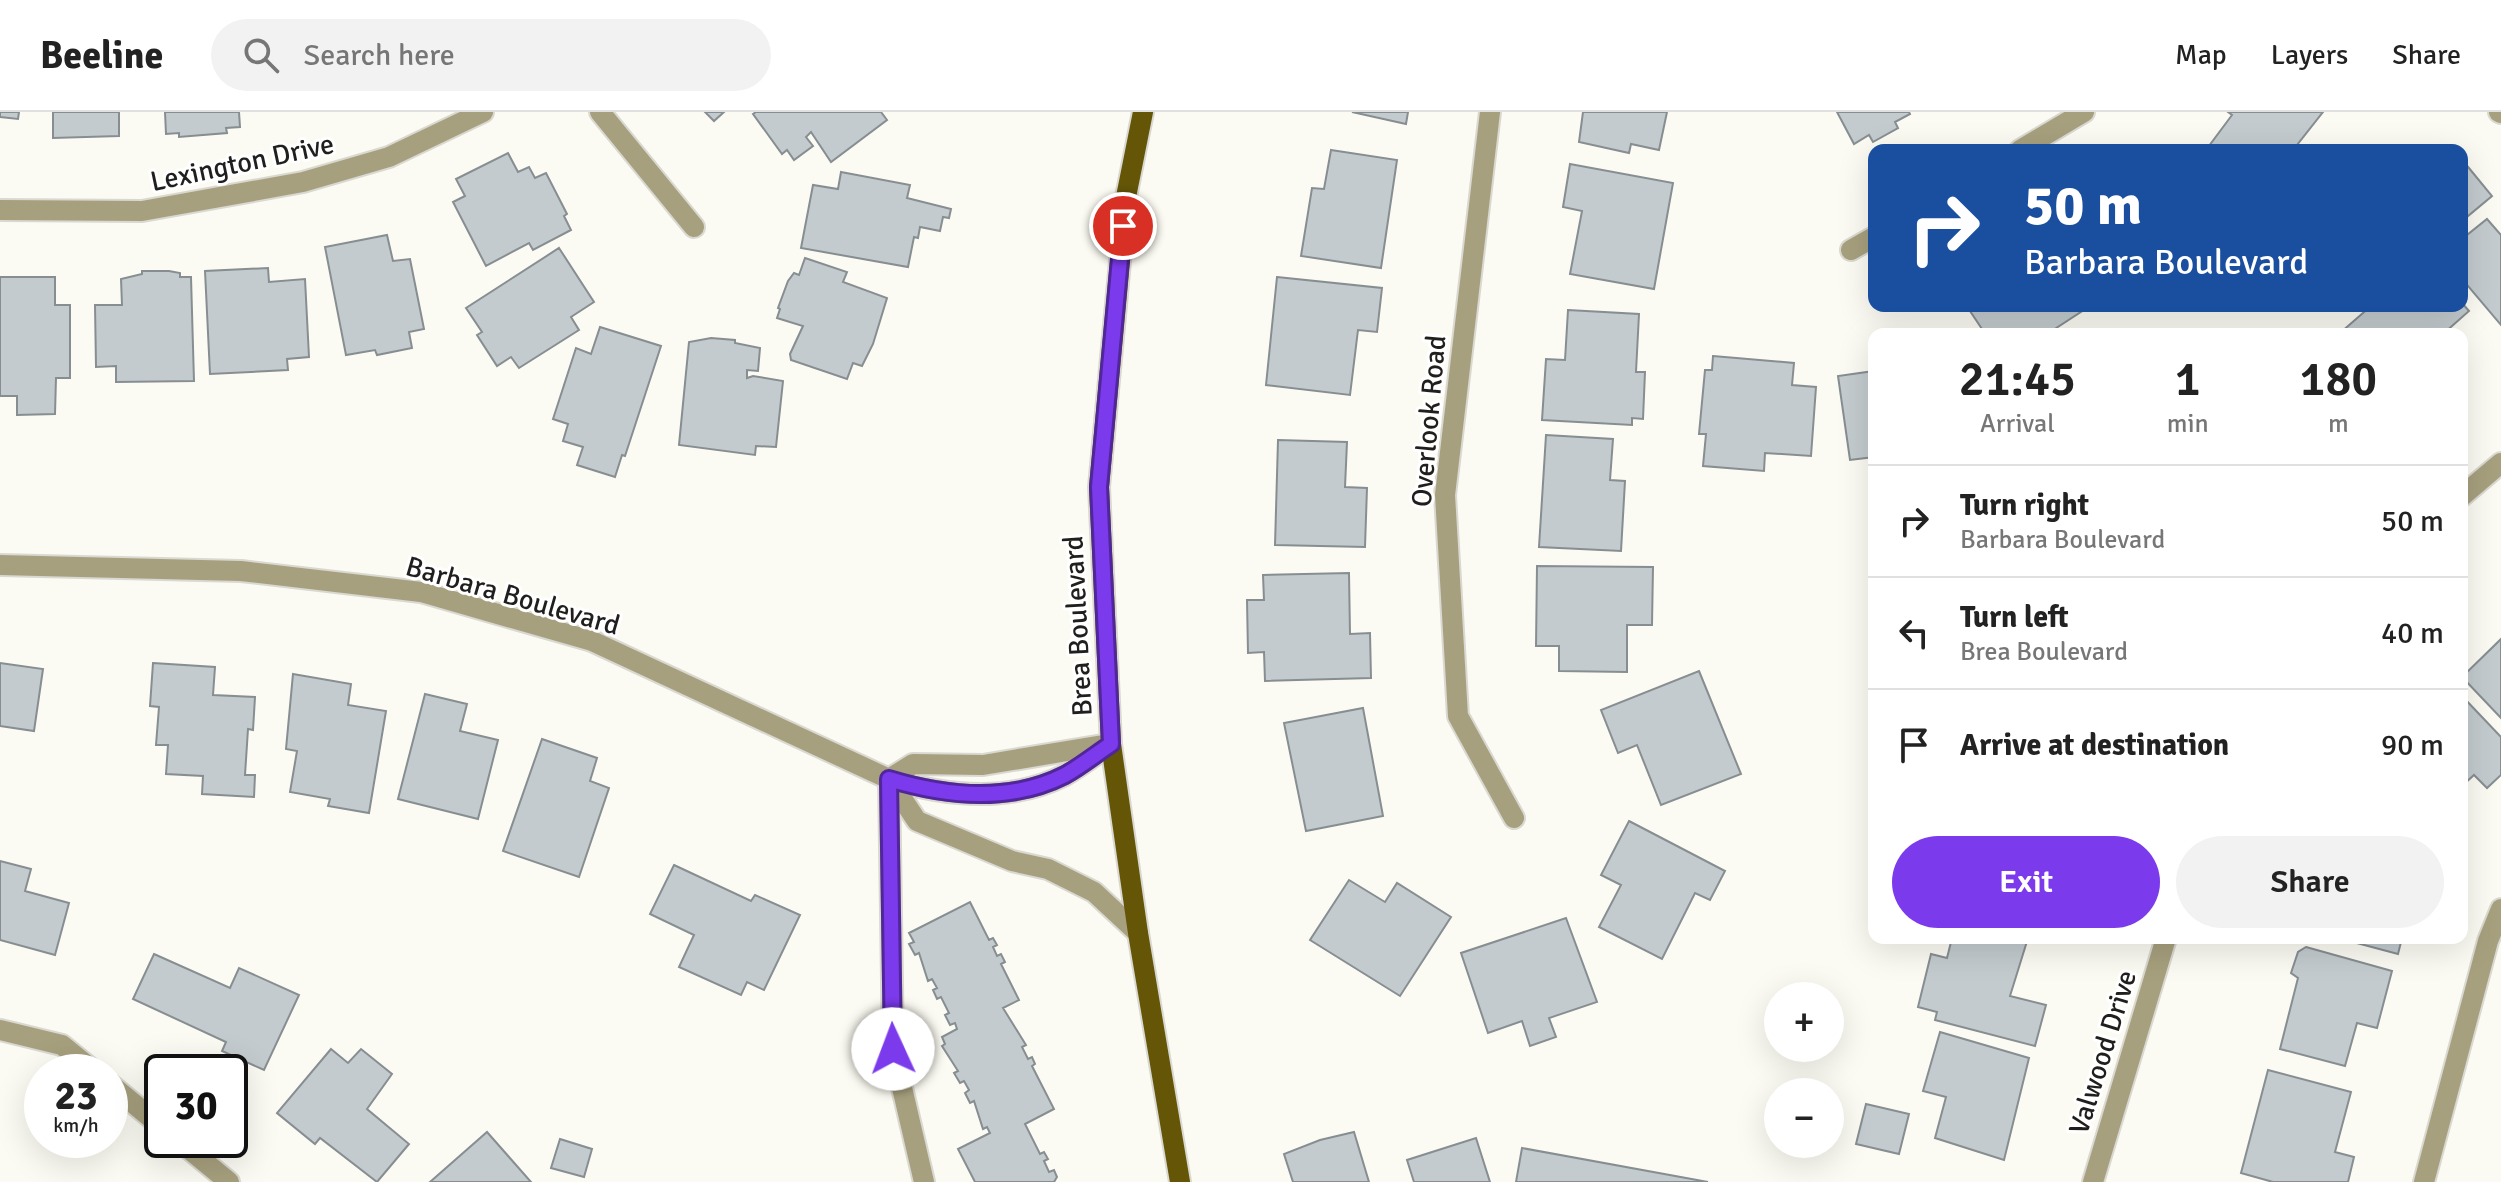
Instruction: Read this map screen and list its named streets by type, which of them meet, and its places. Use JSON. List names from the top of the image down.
{
  "streets": {
    "main road": ["Brea Boulevard"],
    "street": [
      "Lexington Drive",
      "Overlook Road",
      "Barbara Boulevard",
      "Valwood Drive"
    ]
  },
  "crossings": [
    ["Barbara Boulevard", "Brea Boulevard"]
  ],
  "page": {
    "header": "Beeline",
    "search": "Search here",
    "nav": ["Map", "Layers", "Share"],
    "turn": ["50 m", "Barbara Boulevard"],
    "eta": [
      "21:45",
      "Arrival",
      "1",
      "min",
      "180",
      "m"
    ],
    "list": [
      {
        "name": "Turn right",
        "note": "Barbara Boulevard",
        "value": "50 m"
      },
      {
        "name": "Turn left",
        "note": "Brea Boulevard",
        "value": "40 m"
      },
      {
        "name": "Arrive at destination",
        "value": "90 m"
      }
    ],
    "buttons": ["Exit", "Share"],
    "map_buttons": ["+", "−"],
    "speed": "23 km/h",
    "limit": "30"
  }
}
